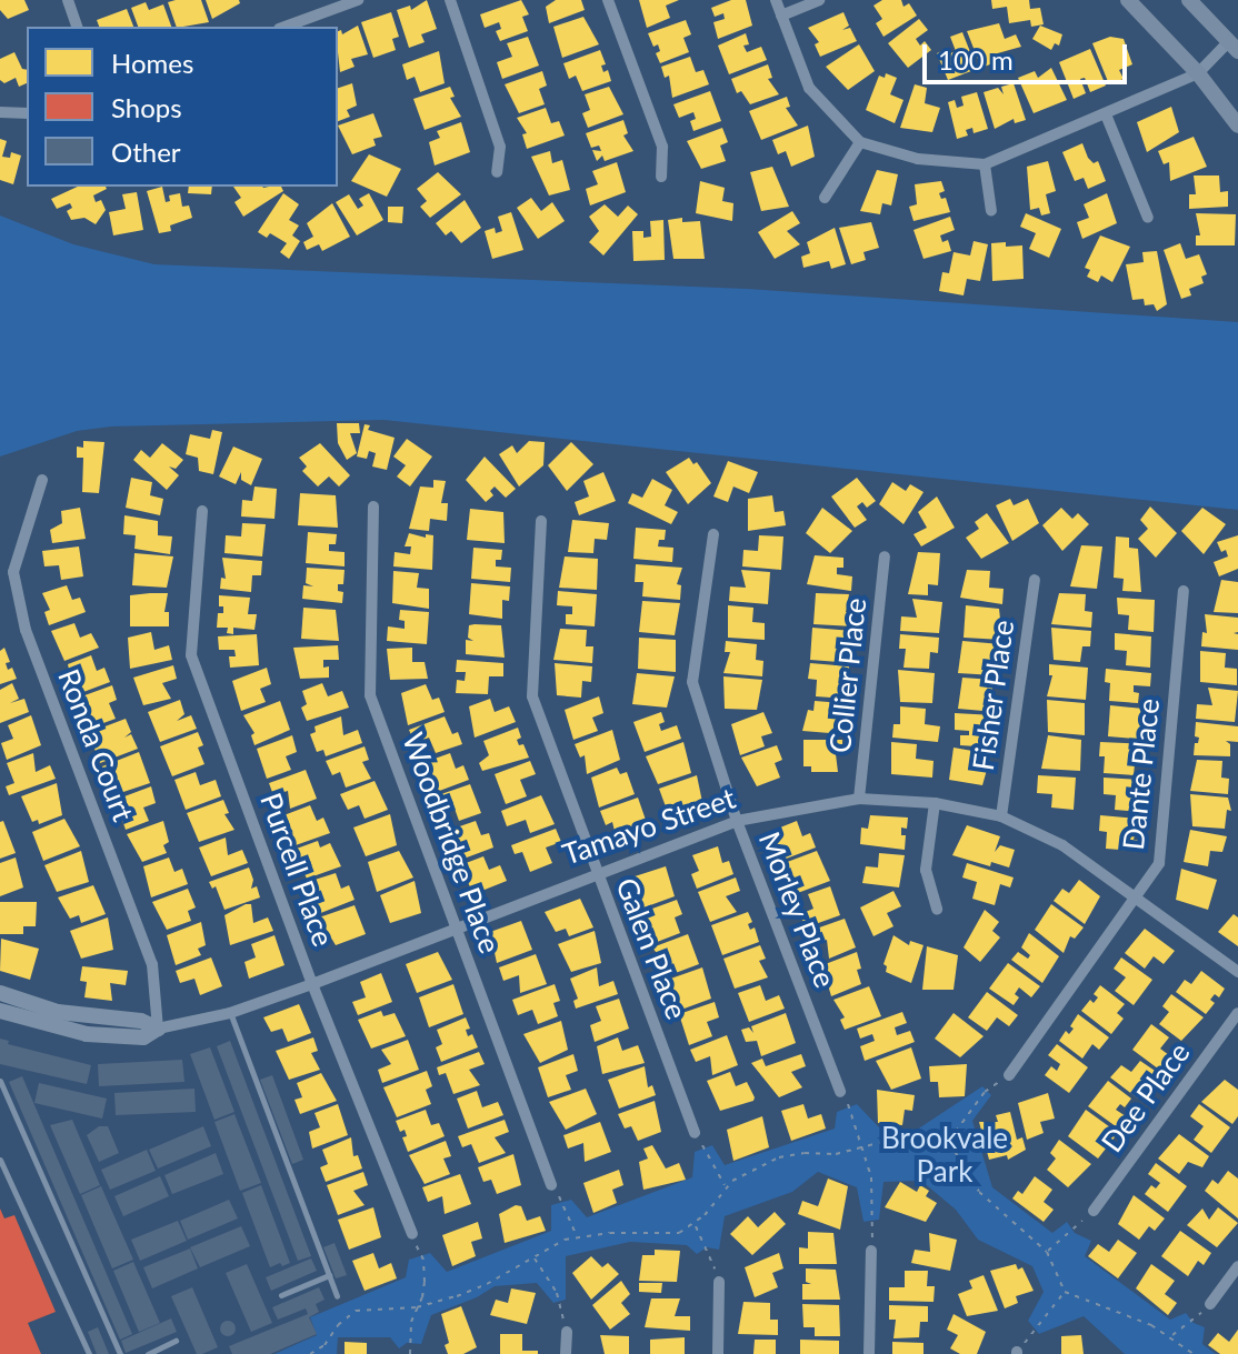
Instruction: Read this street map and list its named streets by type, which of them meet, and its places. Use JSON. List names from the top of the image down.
{
  "streets": {
    "street": [
      "Collier Place",
      "Fisher Place",
      "Ronda Court",
      "Dante Place",
      "Tamayo Street",
      "Woodbridge Place",
      "Purcell Place",
      "Morley Place",
      "Galen Place",
      "Dee Place"
    ]
  },
  "crossings": [
    ["Collier Place", "Tamayo Street"],
    ["Fisher Place", "Tamayo Street"],
    ["Ronda Court", "Tamayo Street"],
    ["Dante Place", "Tamayo Street"],
    ["Tamayo Street", "Woodbridge Place"],
    ["Tamayo Street", "Purcell Place"],
    ["Tamayo Street", "Morley Place"],
    ["Tamayo Street", "Galen Place"]
  ],
  "parks": ["Brookvale Park"],
  "legend": ["Homes", "Shops", "Other"],
  "scale_bar": "100 m"
}
